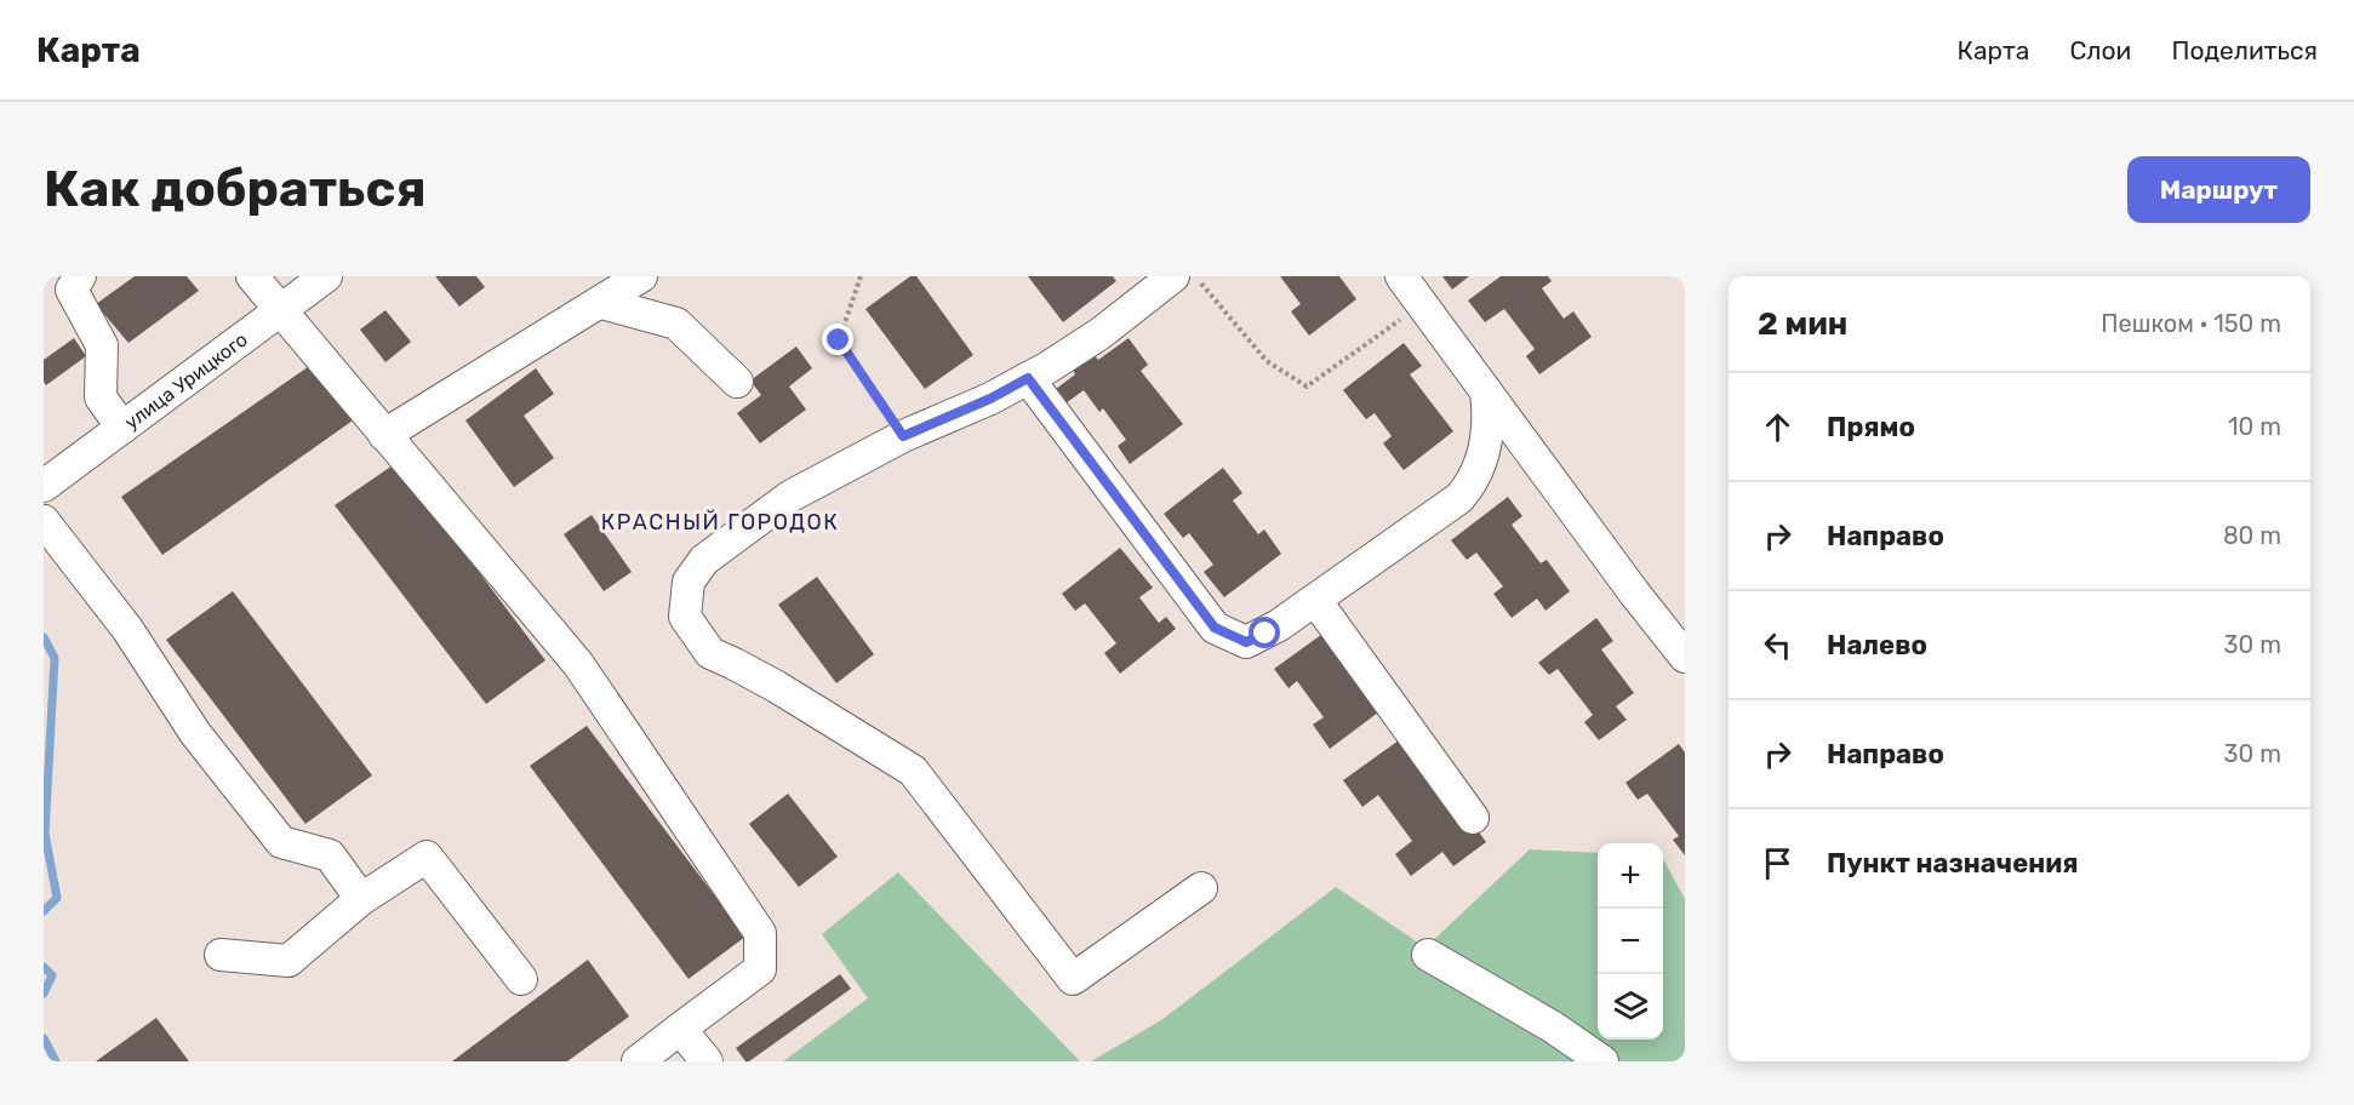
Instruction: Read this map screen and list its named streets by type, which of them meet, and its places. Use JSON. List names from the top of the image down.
{
  "streets": {
    "street": ["улица Урицкого"]
  },
  "districts": ["КРАСНЫЙ ГОРОДОК"],
  "page": {
    "header": "Карта",
    "nav": ["Карта", "Слои", "Поделиться"],
    "buttons": "Маршрут",
    "title": "Как добраться",
    "heading": ["2 мин", "Пешком · 150 m"],
    "list": [
      ["Прямо", "10 m"],
      ["Направо", "80 m"],
      ["Налево", "30 m"],
      ["Направо", "30 m"],
      "Пункт назначения"
    ],
    "map_buttons": ["+", "−"]
  }
}
